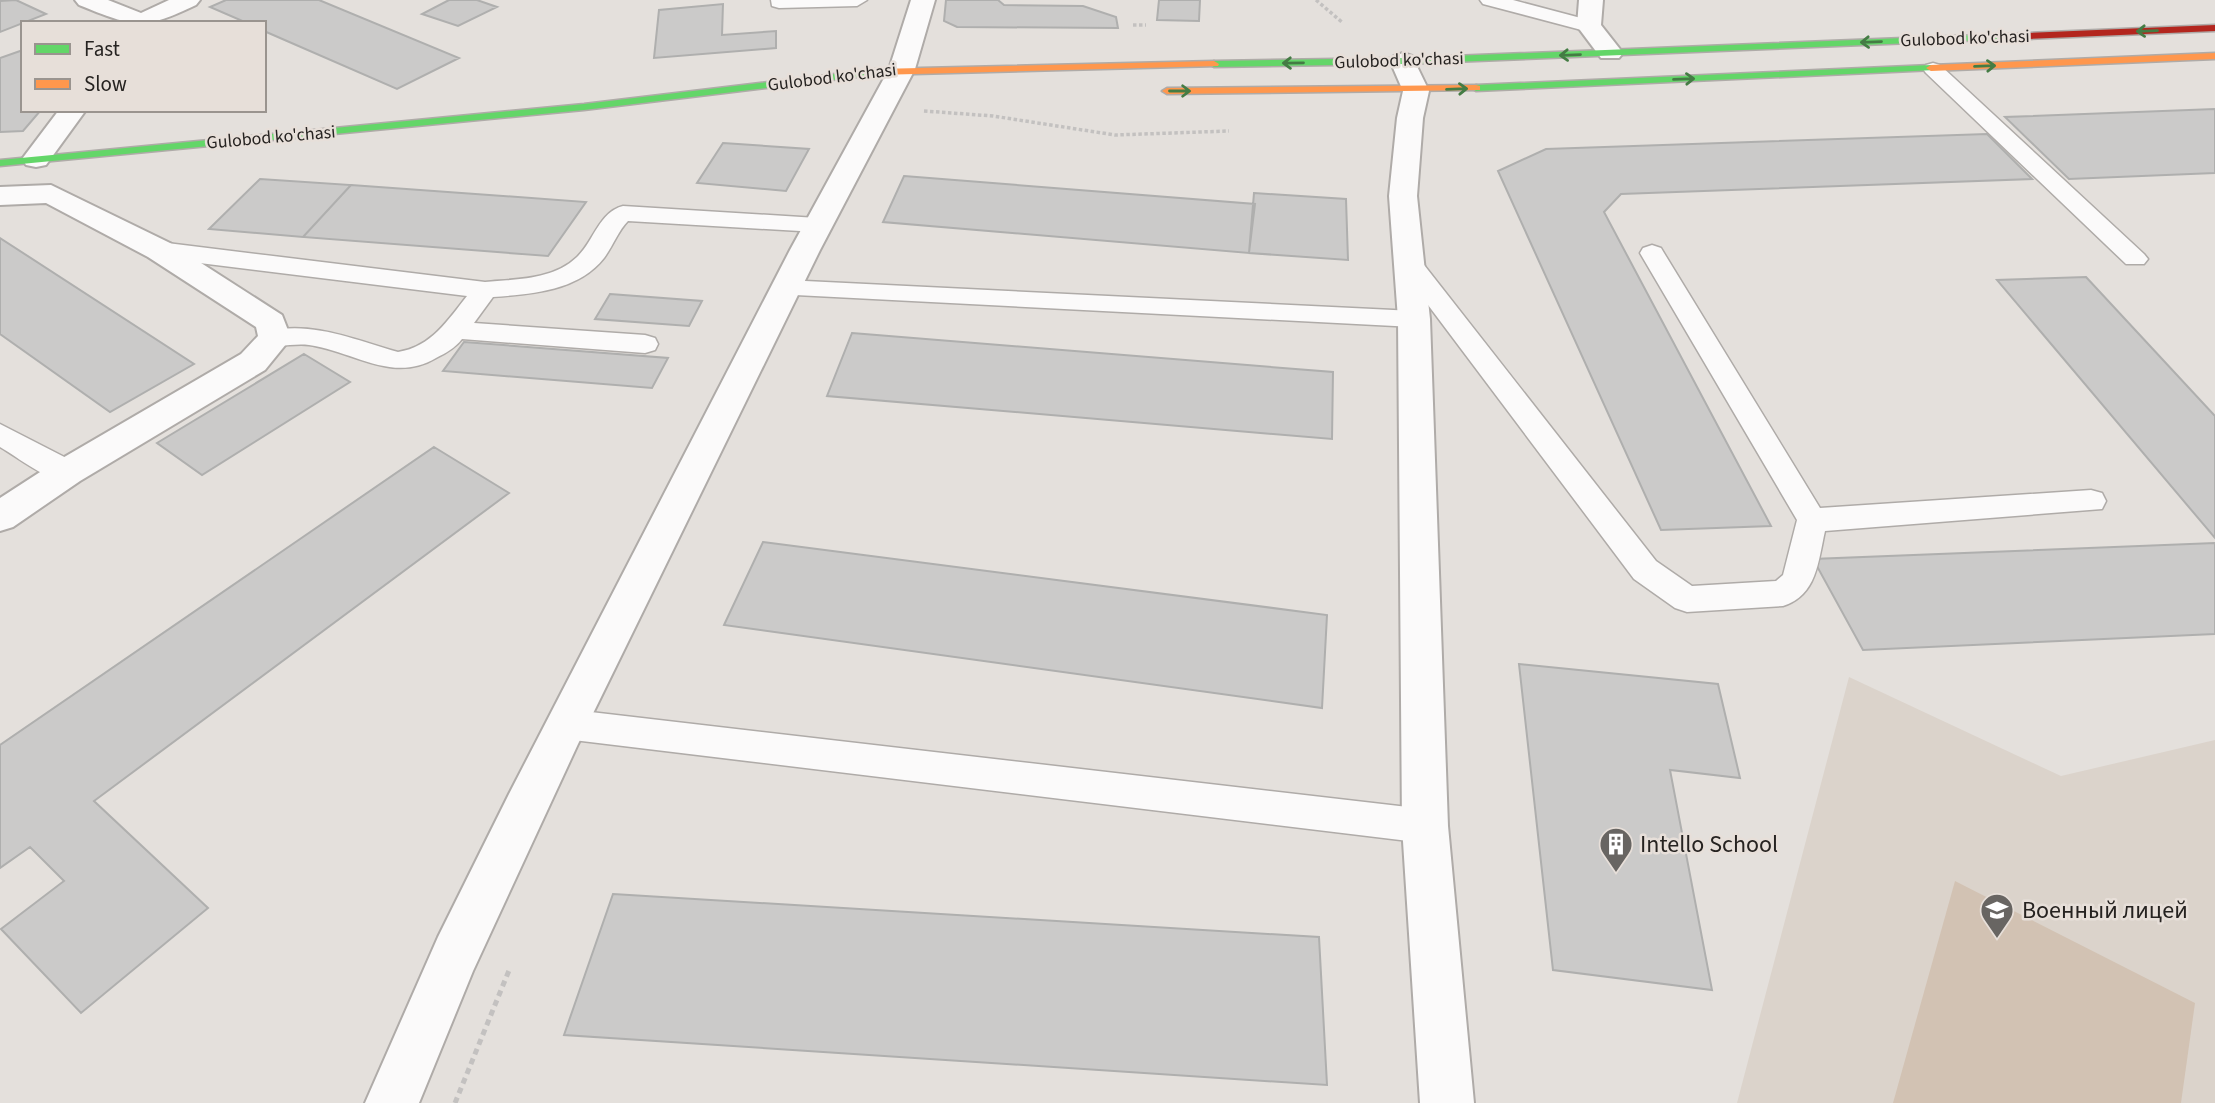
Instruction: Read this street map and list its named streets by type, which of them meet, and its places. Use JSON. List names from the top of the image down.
{
  "streets": {
    "street": ["Gulobod ko'chasi"]
  },
  "places": {
    "building": ["Intello School"],
    "school or university": ["Военный лицей"]
  },
  "legend": ["Fast", "Slow"]
}
